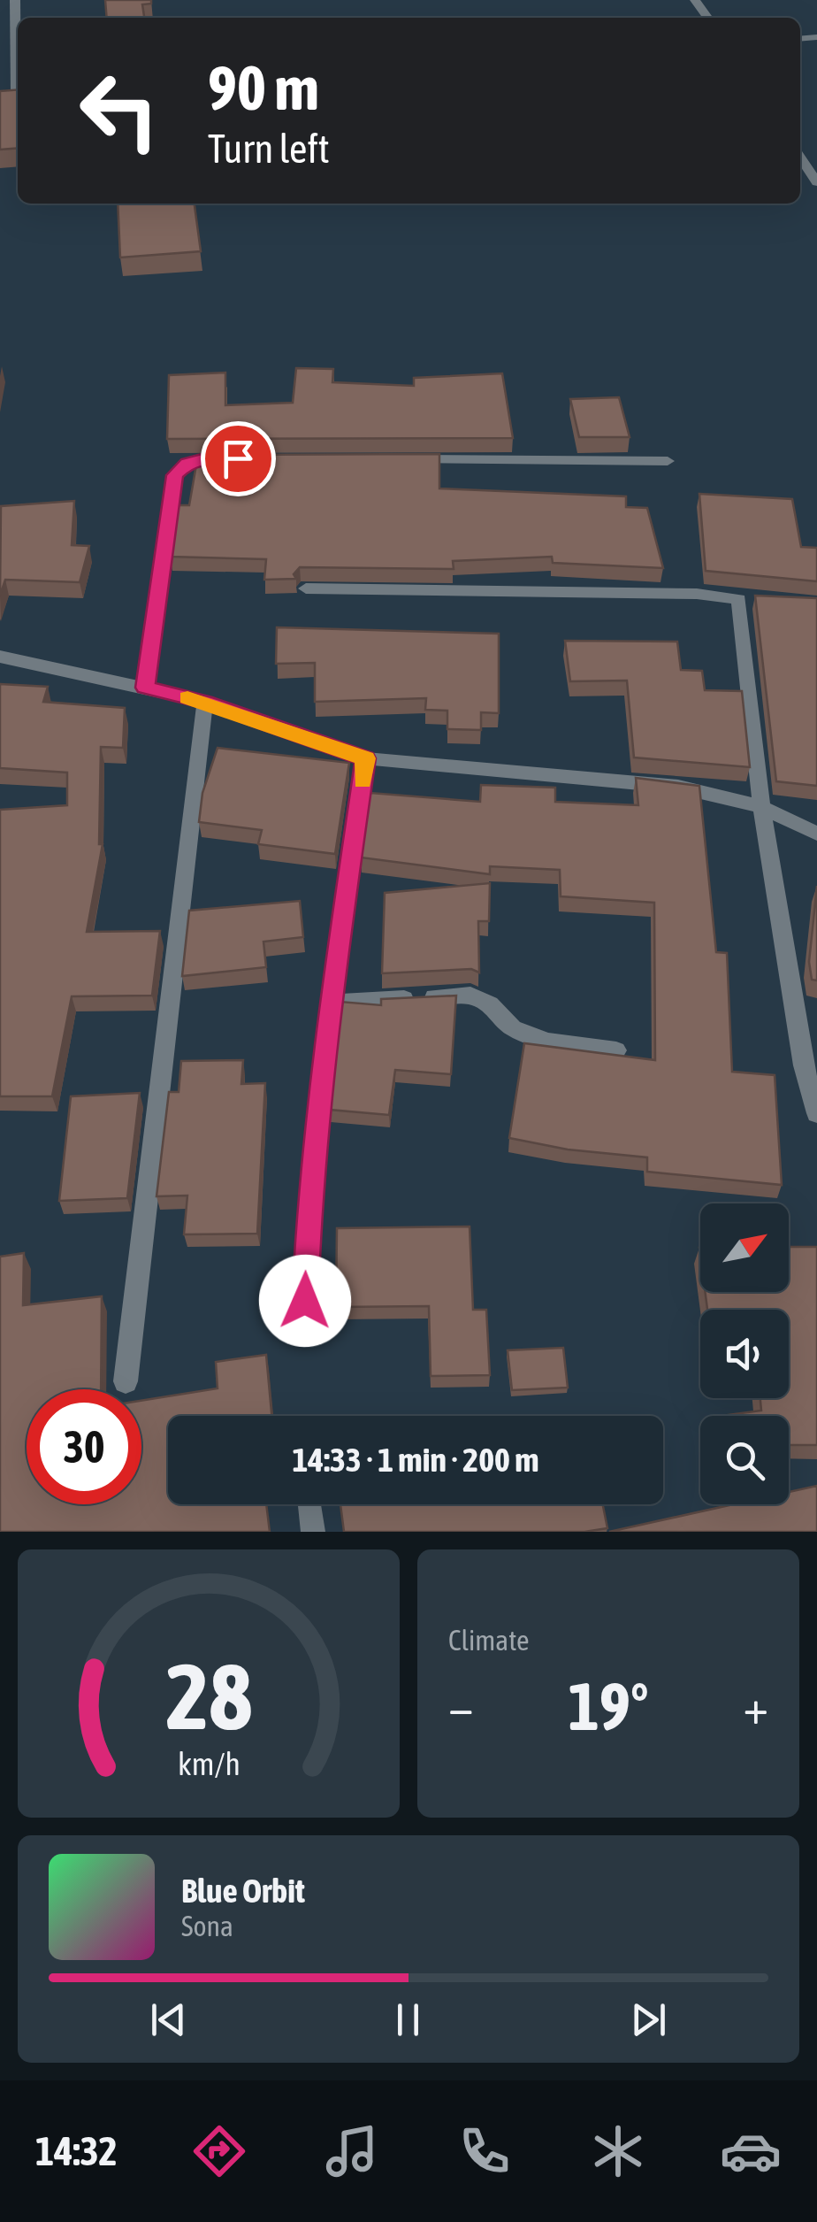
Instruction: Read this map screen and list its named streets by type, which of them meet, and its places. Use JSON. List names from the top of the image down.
{
  "north": "top right",
  "page": {
    "turn": ["90 m", "Turn left"],
    "limit": "30",
    "trip": "14:33 · 1 min · 200 m",
    "tile": "Climate",
    "heat": ["−", "19°", "+"],
    "song": ["Blue Orbit", "Sona"],
    "tabs": "14:32",
    "gauge": ["28", "km/h"]
  }
}
